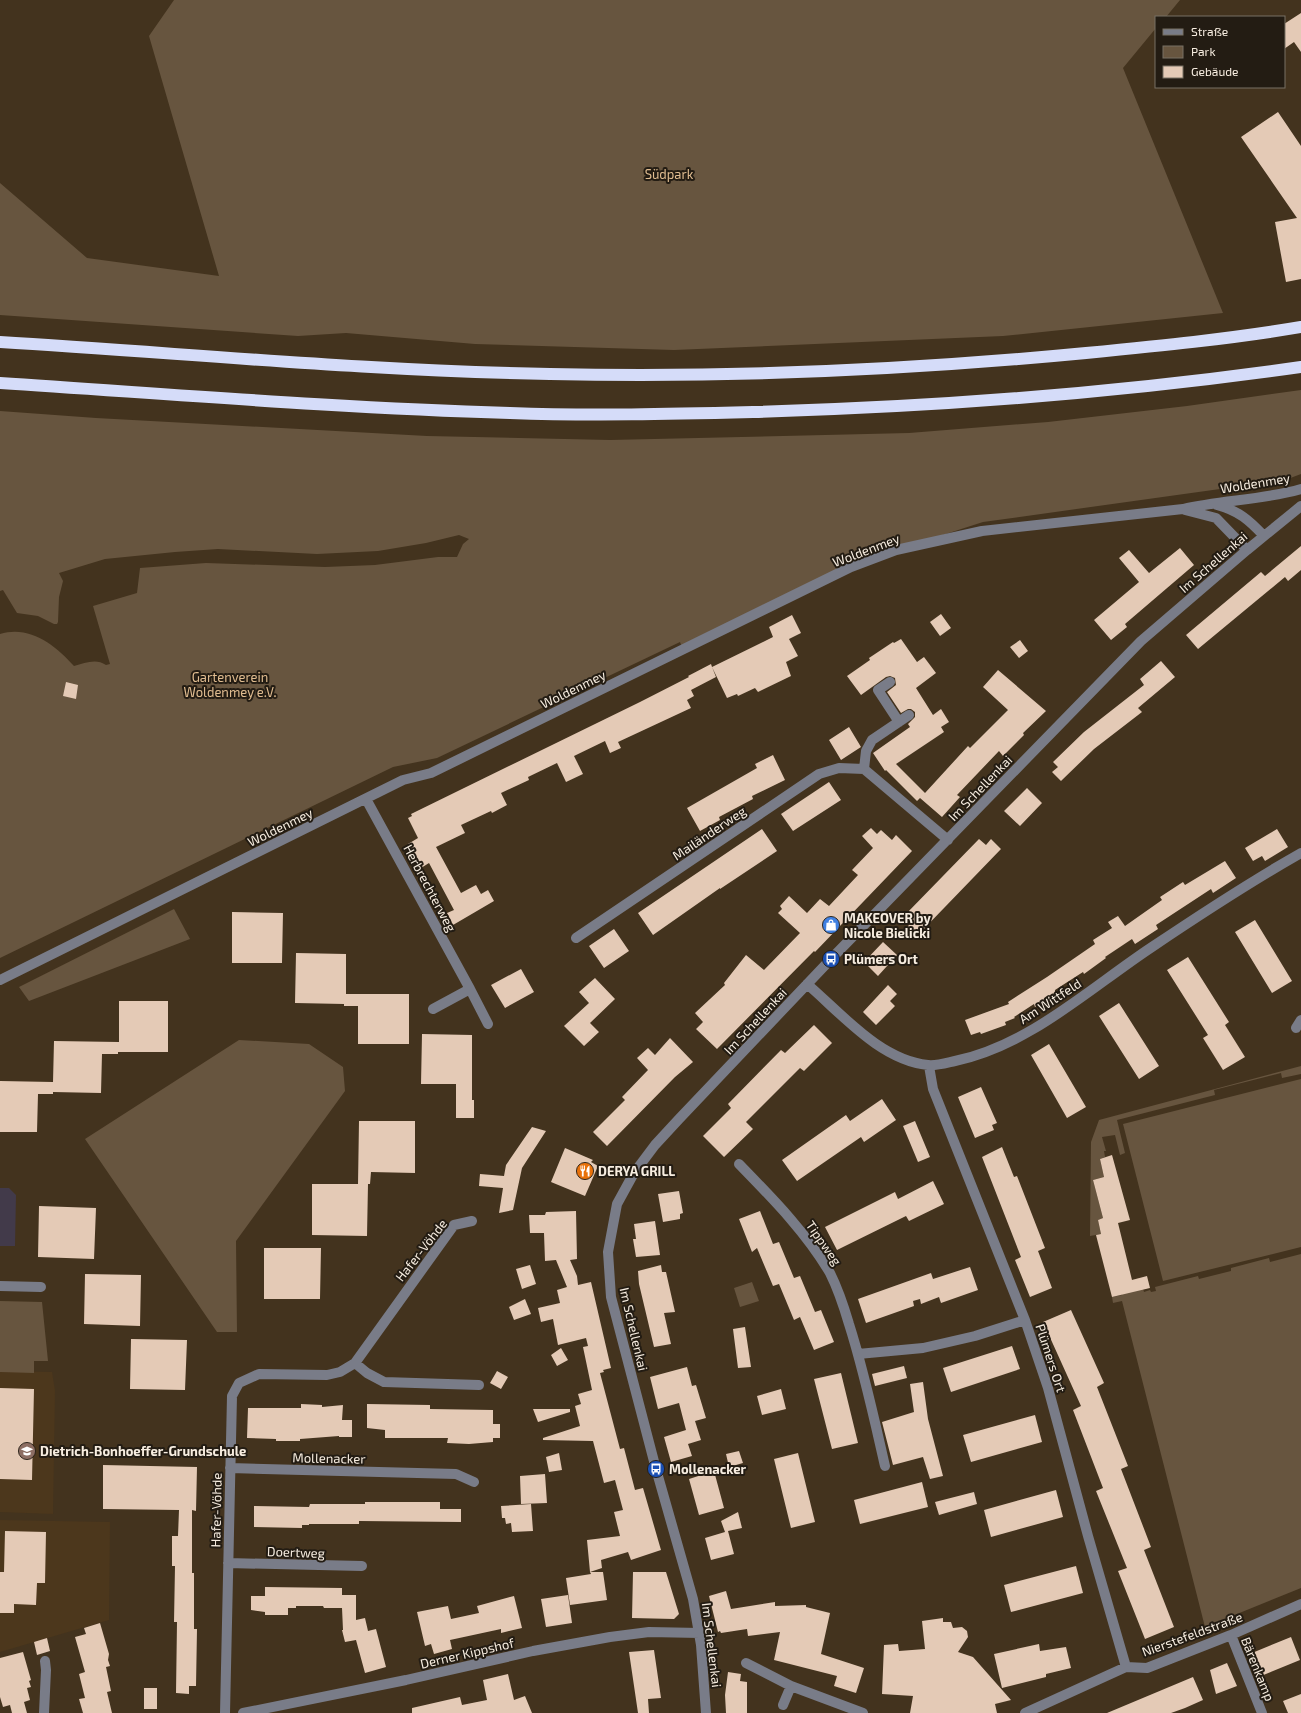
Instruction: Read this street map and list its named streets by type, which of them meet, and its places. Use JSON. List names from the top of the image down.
{
  "streets": {
    "street": [
      "Woldenmey",
      "Im Schellenkai",
      "Mailänderweg",
      "Herbrechterweg",
      "Am Wittfeld",
      "Tippweg",
      "Hafer-Vöhde",
      "Plümers Ort",
      "Mollenacker",
      "Doertweg",
      "Nierstefeldstraße",
      "Derner Kippshof",
      "Bärenkamp"
    ]
  },
  "crossings": [
    ["Woldenmey", "Im Schellenkai"],
    ["Woldenmey", "Herbrechterweg"],
    ["Im Schellenkai", "Am Wittfeld"],
    ["Im Schellenkai", "Derner Kippshof"],
    ["Am Wittfeld", "Plümers Ort"],
    ["Hafer-Vöhde", "Mollenacker"],
    ["Hafer-Vöhde", "Doertweg"],
    ["Plümers Ort", "Nierstefeldstraße"],
    ["Nierstefeldstraße", "Bärenkamp"]
  ],
  "parks": ["Südpark", "Gartenverein Woldenmey e.V."],
  "places": {
    "shop": ["MAKEOVER by Nicole Bielicki"],
    "bus stop": ["Plümers Ort", "Mollenacker"],
    "restaurant": ["DERYA GRILL"],
    "school or university": ["Dietrich-Bonhoeffer-Grundschule"]
  },
  "legend": ["Straße", "Park", "Gebäude"]
}
